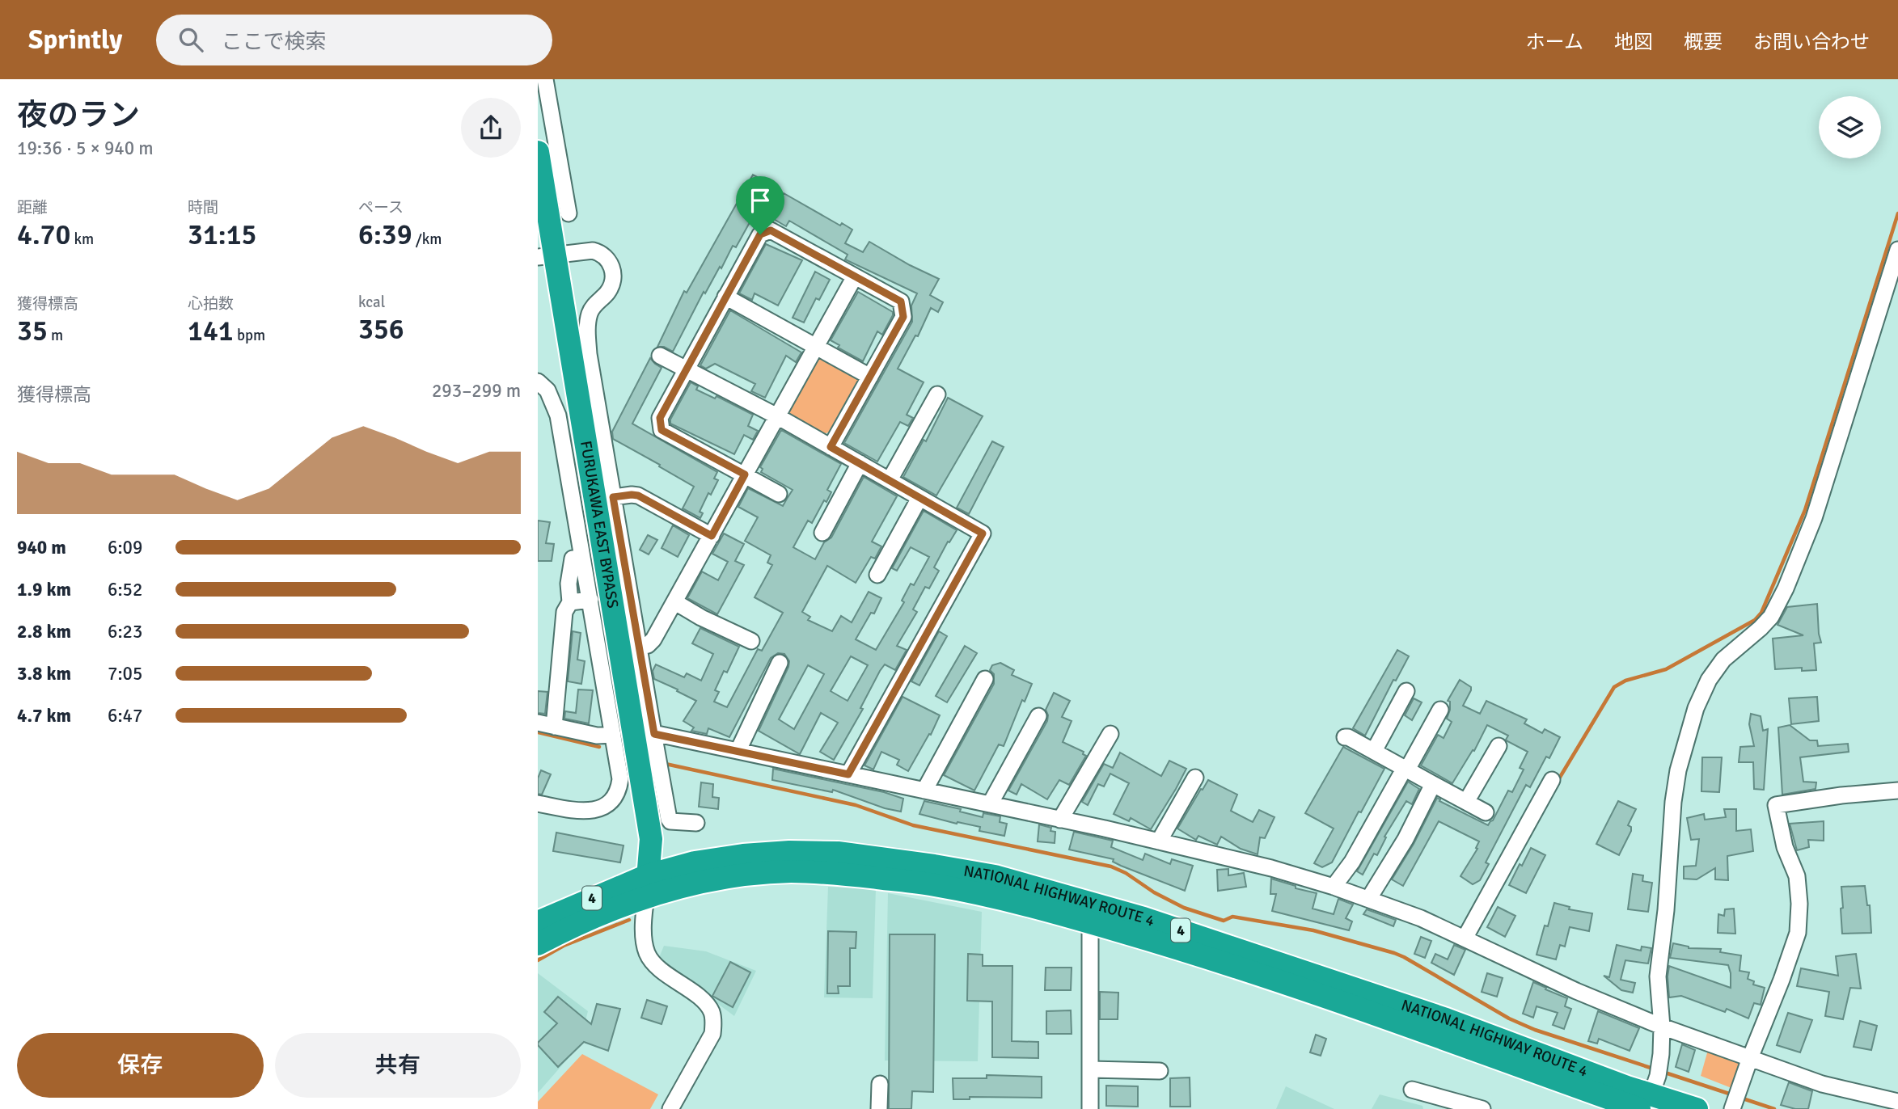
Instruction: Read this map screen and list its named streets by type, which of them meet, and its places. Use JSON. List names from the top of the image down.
{
  "streets": {
    "highway": ["FURUKAWA EAST BYPASS", "NATIONAL HIGHWAY ROUTE 4", "4"]
  },
  "crossings": [
    ["FURUKAWA EAST BYPASS", "NATIONAL HIGHWAY ROUTE 4"]
  ],
  "page": {
    "header": "Sprintly",
    "search": "ここで検索",
    "nav": [
      "ホーム",
      "地図",
      "概要",
      "お問い合わせ"
    ],
    "heading": ["夜のラン", "19:36 · 5 × 940 m"],
    "stats": [
      ["距離", "4.70 km"],
      ["時間", "31:15"],
      ["ペース", "6:39 /km"],
      ["獲得標高", "35 m"],
      ["心拍数", "141 bpm"],
      ["kcal", "356"]
    ],
    "chart": ["獲得標高", "293–299 m"],
    "list": [
      {
        "name": "940 m",
        "note": "6:09"
      },
      {
        "name": "1.9 km",
        "note": "6:52"
      },
      {
        "name": "2.8 km",
        "note": "6:23"
      },
      {
        "name": "3.8 km",
        "note": "7:05"
      },
      {
        "name": "4.7 km",
        "note": "6:47"
      }
    ],
    "buttons": ["保存", "共有"]
  }
}
